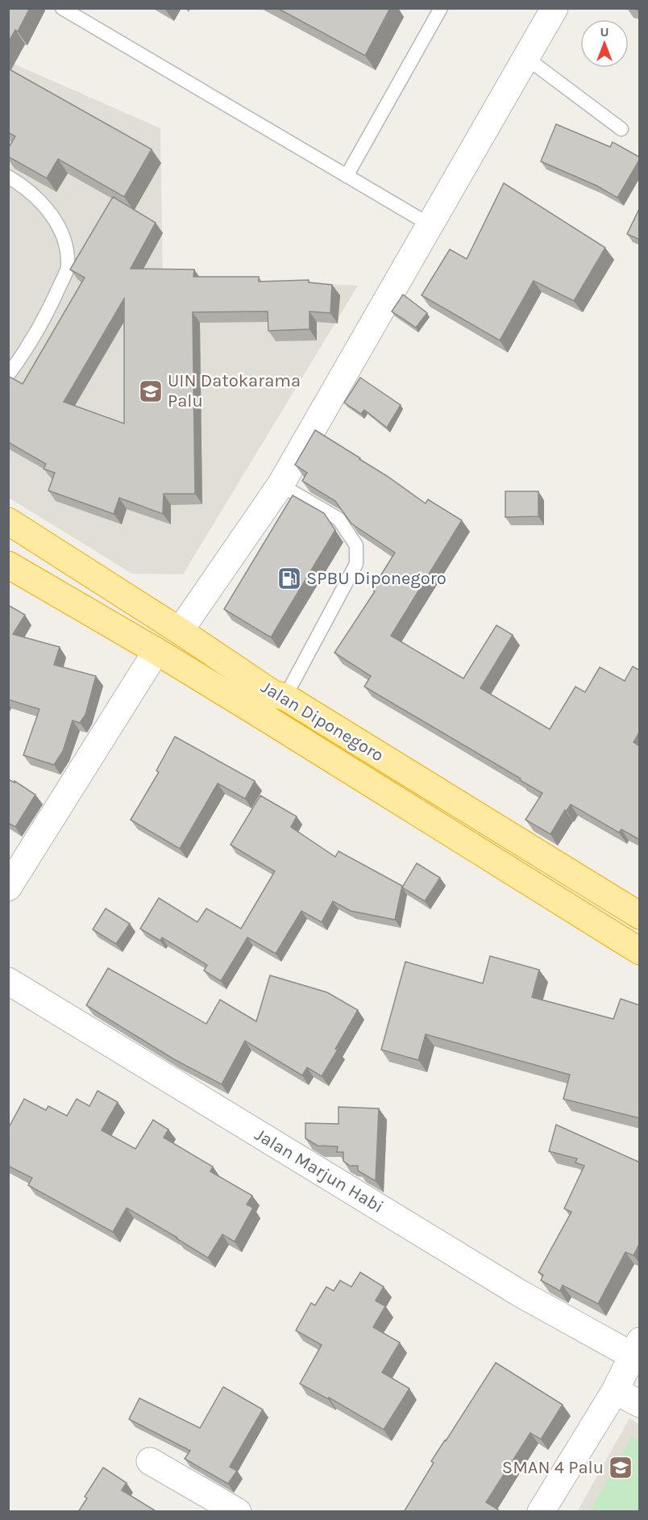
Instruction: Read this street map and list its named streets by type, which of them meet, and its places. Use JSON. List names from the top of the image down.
{
  "streets": {
    "highway": ["Jalan Diponegoro"],
    "street": ["Jalan Marjun Habi"]
  },
  "places": {
    "school or university": ["UIN Datokarama Palu", "SMAN 4 Palu"],
    "fuel station": ["SPBU Diponegoro"]
  },
  "north": "top"
}
